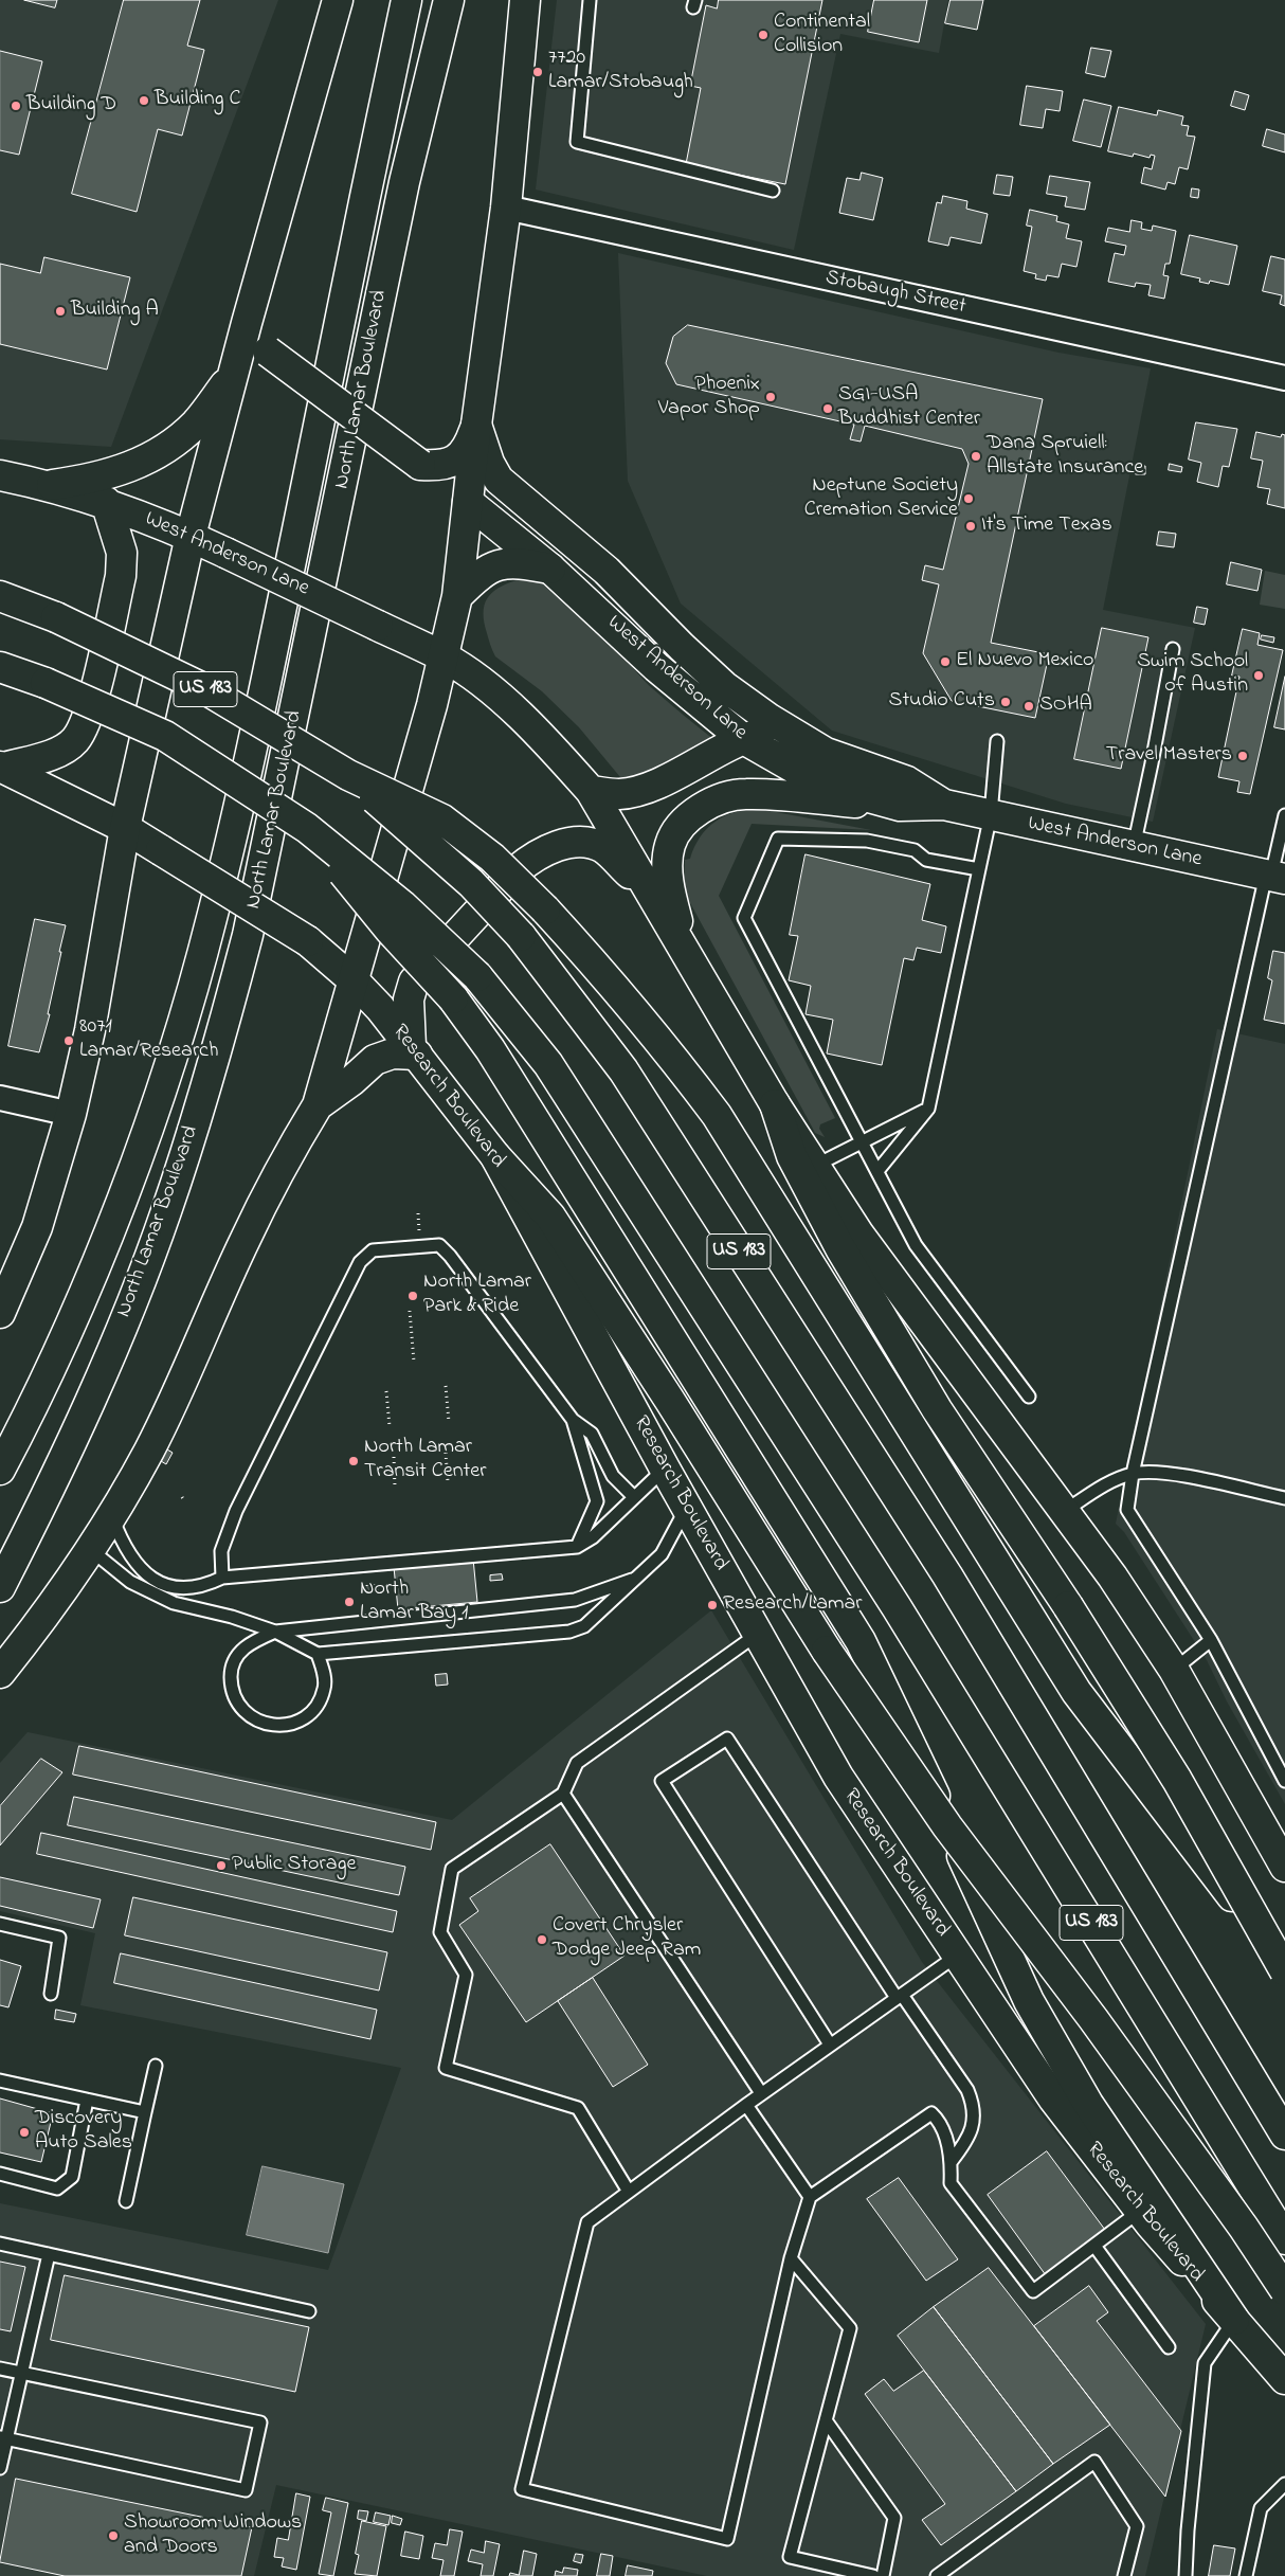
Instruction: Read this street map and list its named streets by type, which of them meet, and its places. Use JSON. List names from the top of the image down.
{
  "streets": {
    "main road": [
      "North Lamar Boulevard",
      "West Anderson Lane",
      "US 183",
      "Research Boulevard"
    ],
    "street": ["Stobaugh Street"]
  },
  "places": [
    "Continental Collision",
    "7720 Lamar/Stobaugh",
    "Building C",
    "Building D",
    "Building A",
    "Phoenix Vapor Shop",
    "SGI-USA Buddhist Center",
    "Dana Spruiell: Allstate Insurance",
    "Neptune Society Cremation Service",
    "It's Time Texas",
    "El Nuevo Mexico",
    "Swim School of Austin",
    "Studio Cuts",
    "SOHA",
    "Travel Masters",
    "8071 Lamar/Research",
    "North Lamar Park & Ride",
    "North Lamar Transit Center",
    "North Lamar Bay 1",
    "Research/Lamar",
    "Public Storage",
    "Covert Chrysler Dodge Jeep Ram",
    "Discovery Auto Sales",
    "Showroom Windows and Doors"
  ]
}
